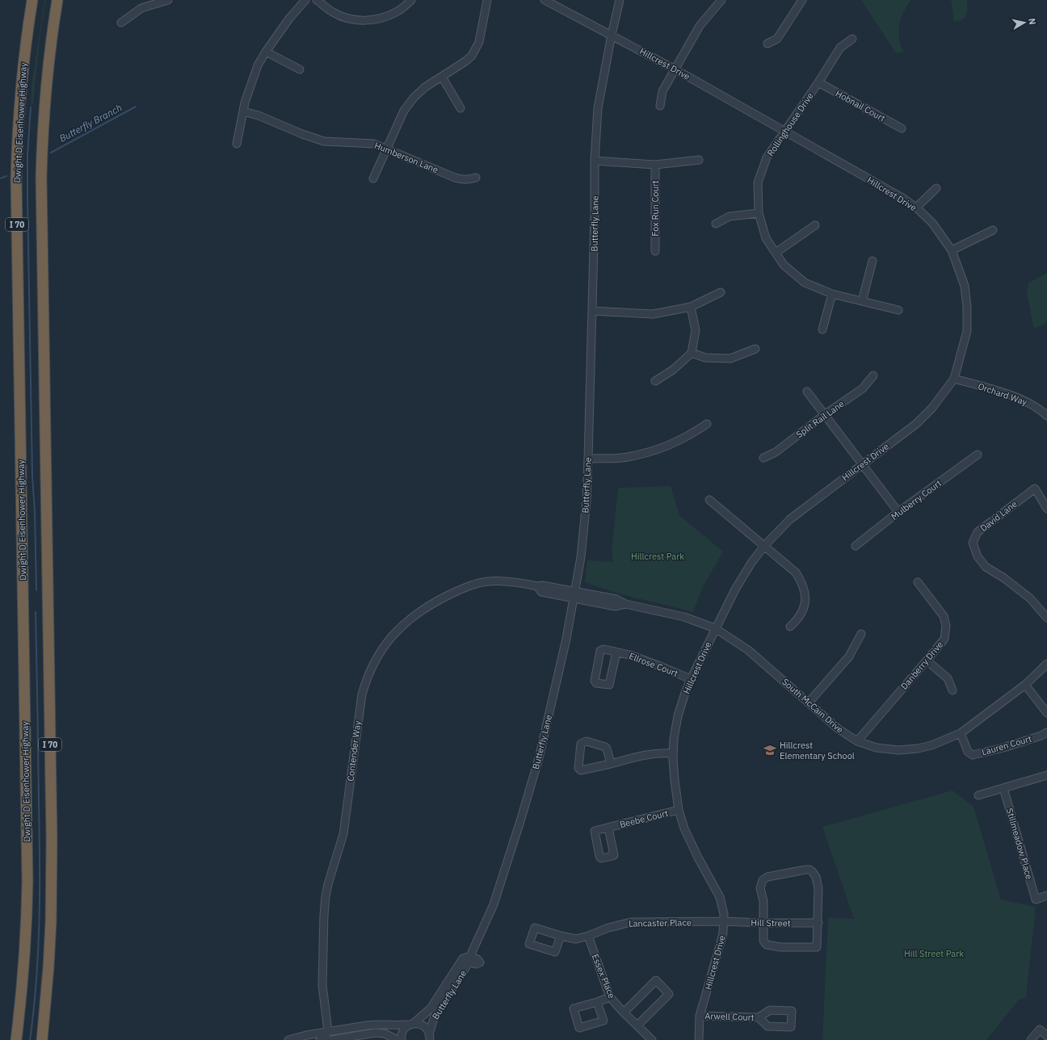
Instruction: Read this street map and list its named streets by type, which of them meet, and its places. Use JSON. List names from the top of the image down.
{
  "streets": {
    "highway": ["Dwight D Eisenhower Highway", "I 70"],
    "street": [
      "Hillcrest Drive",
      "Hobnail Court",
      "Rollinghouse Drive",
      "Humberson Lane",
      "Fox Run Court",
      "Butterfly Lane",
      "Orchard Way",
      "Split Rail Lane",
      "Mulberry Court",
      "David Lane",
      "Ellrose Court",
      "Danberry Drive",
      "South McCain Drive",
      "Lauren Court",
      "Contender Way",
      "Beebe Court",
      "Stillmeadow Place",
      "Lancaster Place",
      "Hill Street",
      "Essex Place",
      "Arwell Court"
    ]
  },
  "crossings": [
    ["Hillcrest Drive", "Rollinghouse Drive"],
    ["Hillcrest Drive", "Butterfly Lane"],
    ["Hillcrest Drive", "Orchard Way"],
    ["Hillcrest Drive", "Ellrose Court"],
    ["Hillcrest Drive", "South McCain Drive"],
    ["Hillcrest Drive", "Beebe Court"],
    ["Hillcrest Drive", "Lancaster Place"],
    ["Hillcrest Drive", "Hill Street"],
    ["Hillcrest Drive", "Arwell Court"],
    ["Hobnail Court", "Rollinghouse Drive"],
    ["Butterfly Lane", "South McCain Drive"],
    ["Butterfly Lane", "Contender Way"],
    ["Danberry Drive", "South McCain Drive"],
    ["South McCain Drive", "Lauren Court"],
    ["South McCain Drive", "Contender Way"],
    ["Lancaster Place", "Hill Street"],
    ["Lancaster Place", "Essex Place"]
  ],
  "water": ["Butterfly Branch"],
  "parks": ["Hillcrest Park", "Hill Street Park"],
  "places": {
    "school or university": ["Hillcrest Elementary School"]
  },
  "north": "right"
}
